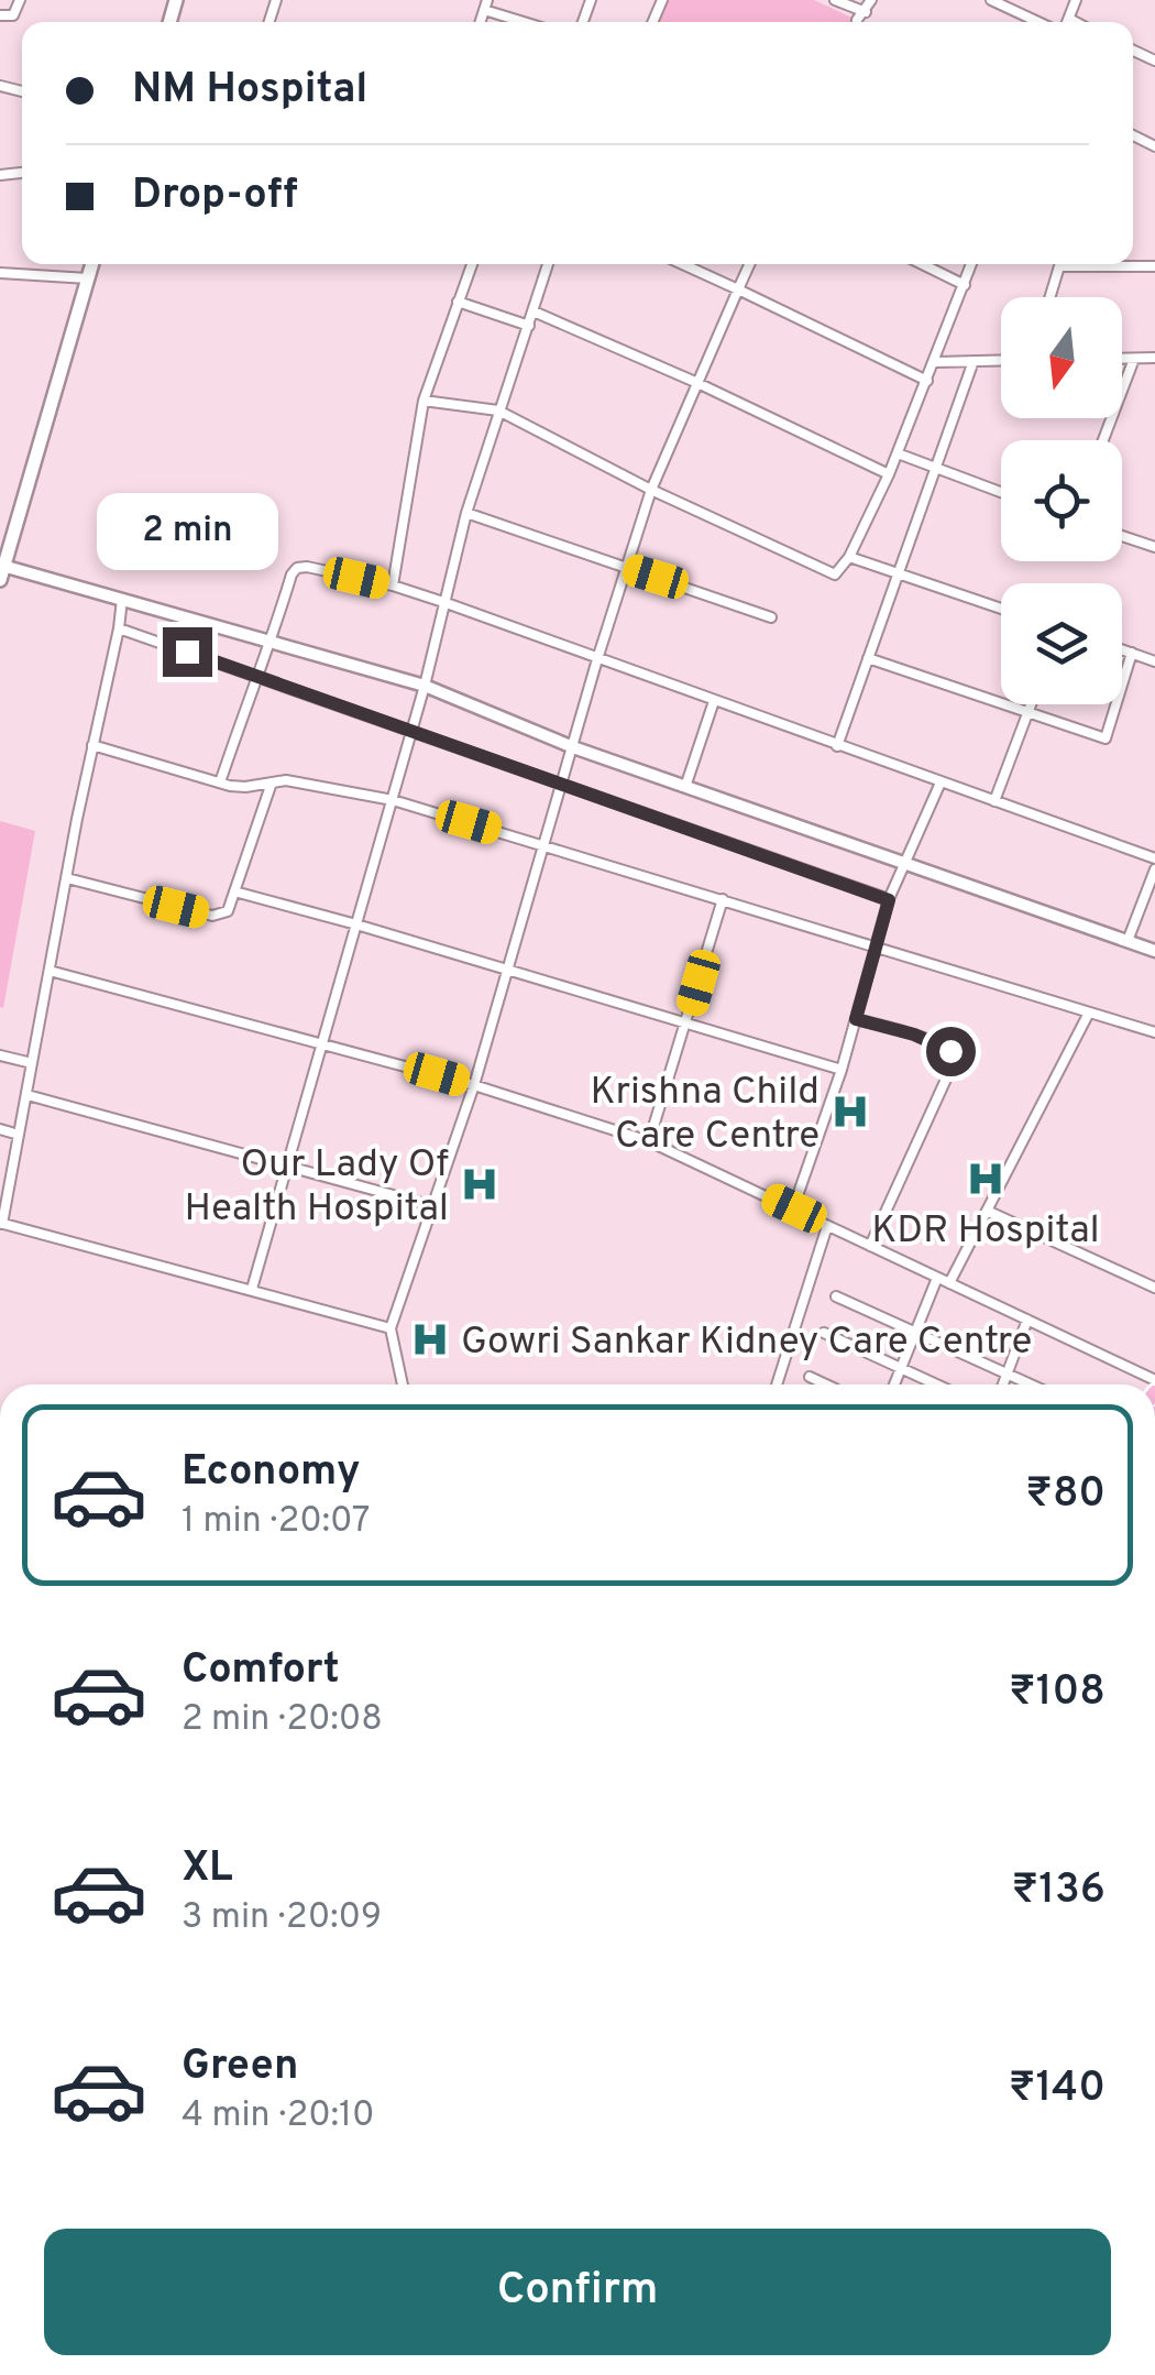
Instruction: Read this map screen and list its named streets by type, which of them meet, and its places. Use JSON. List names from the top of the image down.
{
  "places": {
    "hospital": [
      "Krishna Child Care Centre",
      "KDR Hospital",
      "Our Lady Of Health Hospital",
      "Gowri Sankar Kidney Care Centre"
    ]
  },
  "north": "bottom",
  "page": {
    "banner": ["NM Hospital", "Drop-off"],
    "bubble": "2 min",
    "list": [
      {
        "name": "Economy",
        "note": "1 min · 20:07",
        "value": "₹80"
      },
      {
        "name": "Comfort",
        "note": "2 min · 20:08",
        "value": "₹108"
      },
      {
        "name": "XL",
        "note": "3 min · 20:09",
        "value": "₹136"
      },
      {
        "name": "Green",
        "note": "4 min · 20:10",
        "value": "₹140"
      }
    ],
    "buttons": "Confirm"
  }
}
